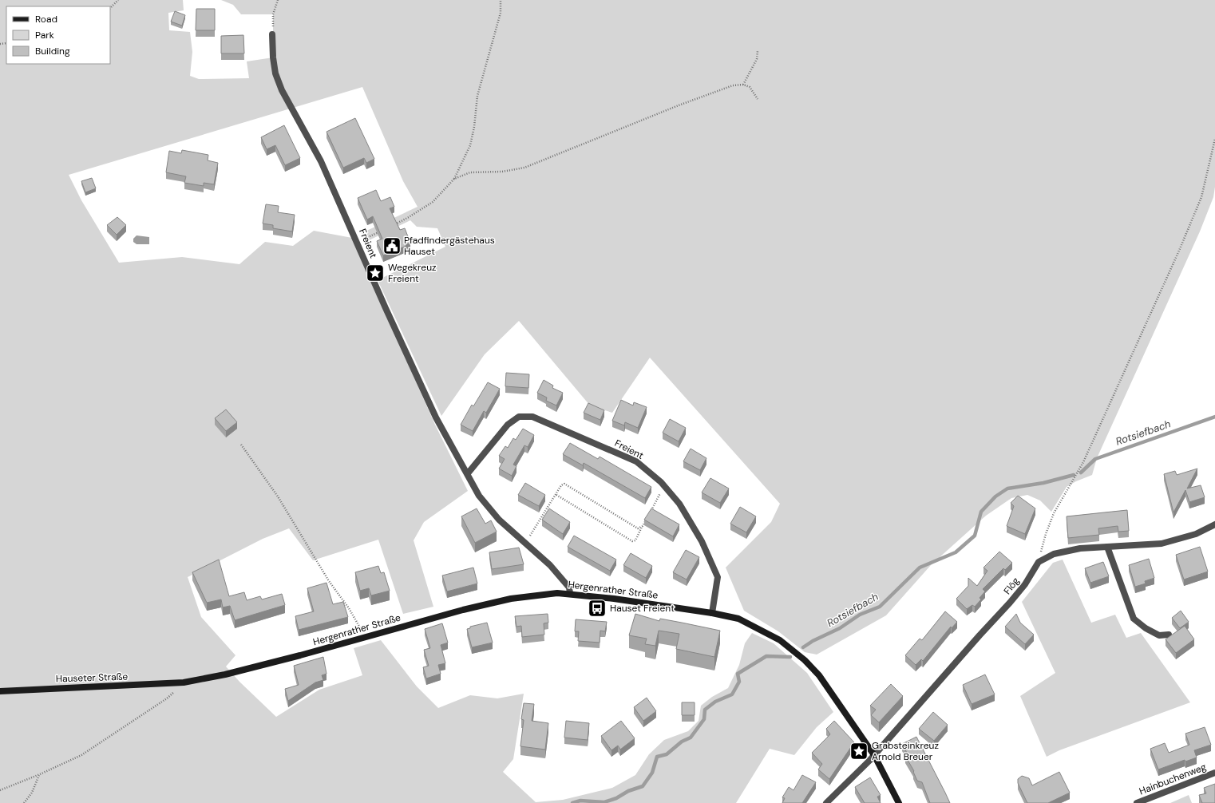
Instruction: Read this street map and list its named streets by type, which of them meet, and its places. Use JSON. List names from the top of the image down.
{
  "streets": {
    "street": [
      "Freient",
      "Flög",
      "Hergenrather Straße",
      "Hauseter Straße",
      "Hainbuchenweg"
    ]
  },
  "crossings": [
    ["Freient", "Hergenrather Straße"],
    ["Flög", "Hergenrather Straße"],
    ["Hergenrather Straße", "Hauseter Straße"]
  ],
  "water": ["Rotsiefbach"],
  "places": {
    "public building": ["Pfadfindergästehaus Hauset"],
    "place": ["Wegekreuz Freient", "Grabsteinkreuz Arnold Breuer"],
    "bus stop": ["Hauset Freient"]
  },
  "legend": ["Road", "Park", "Building"]
}
